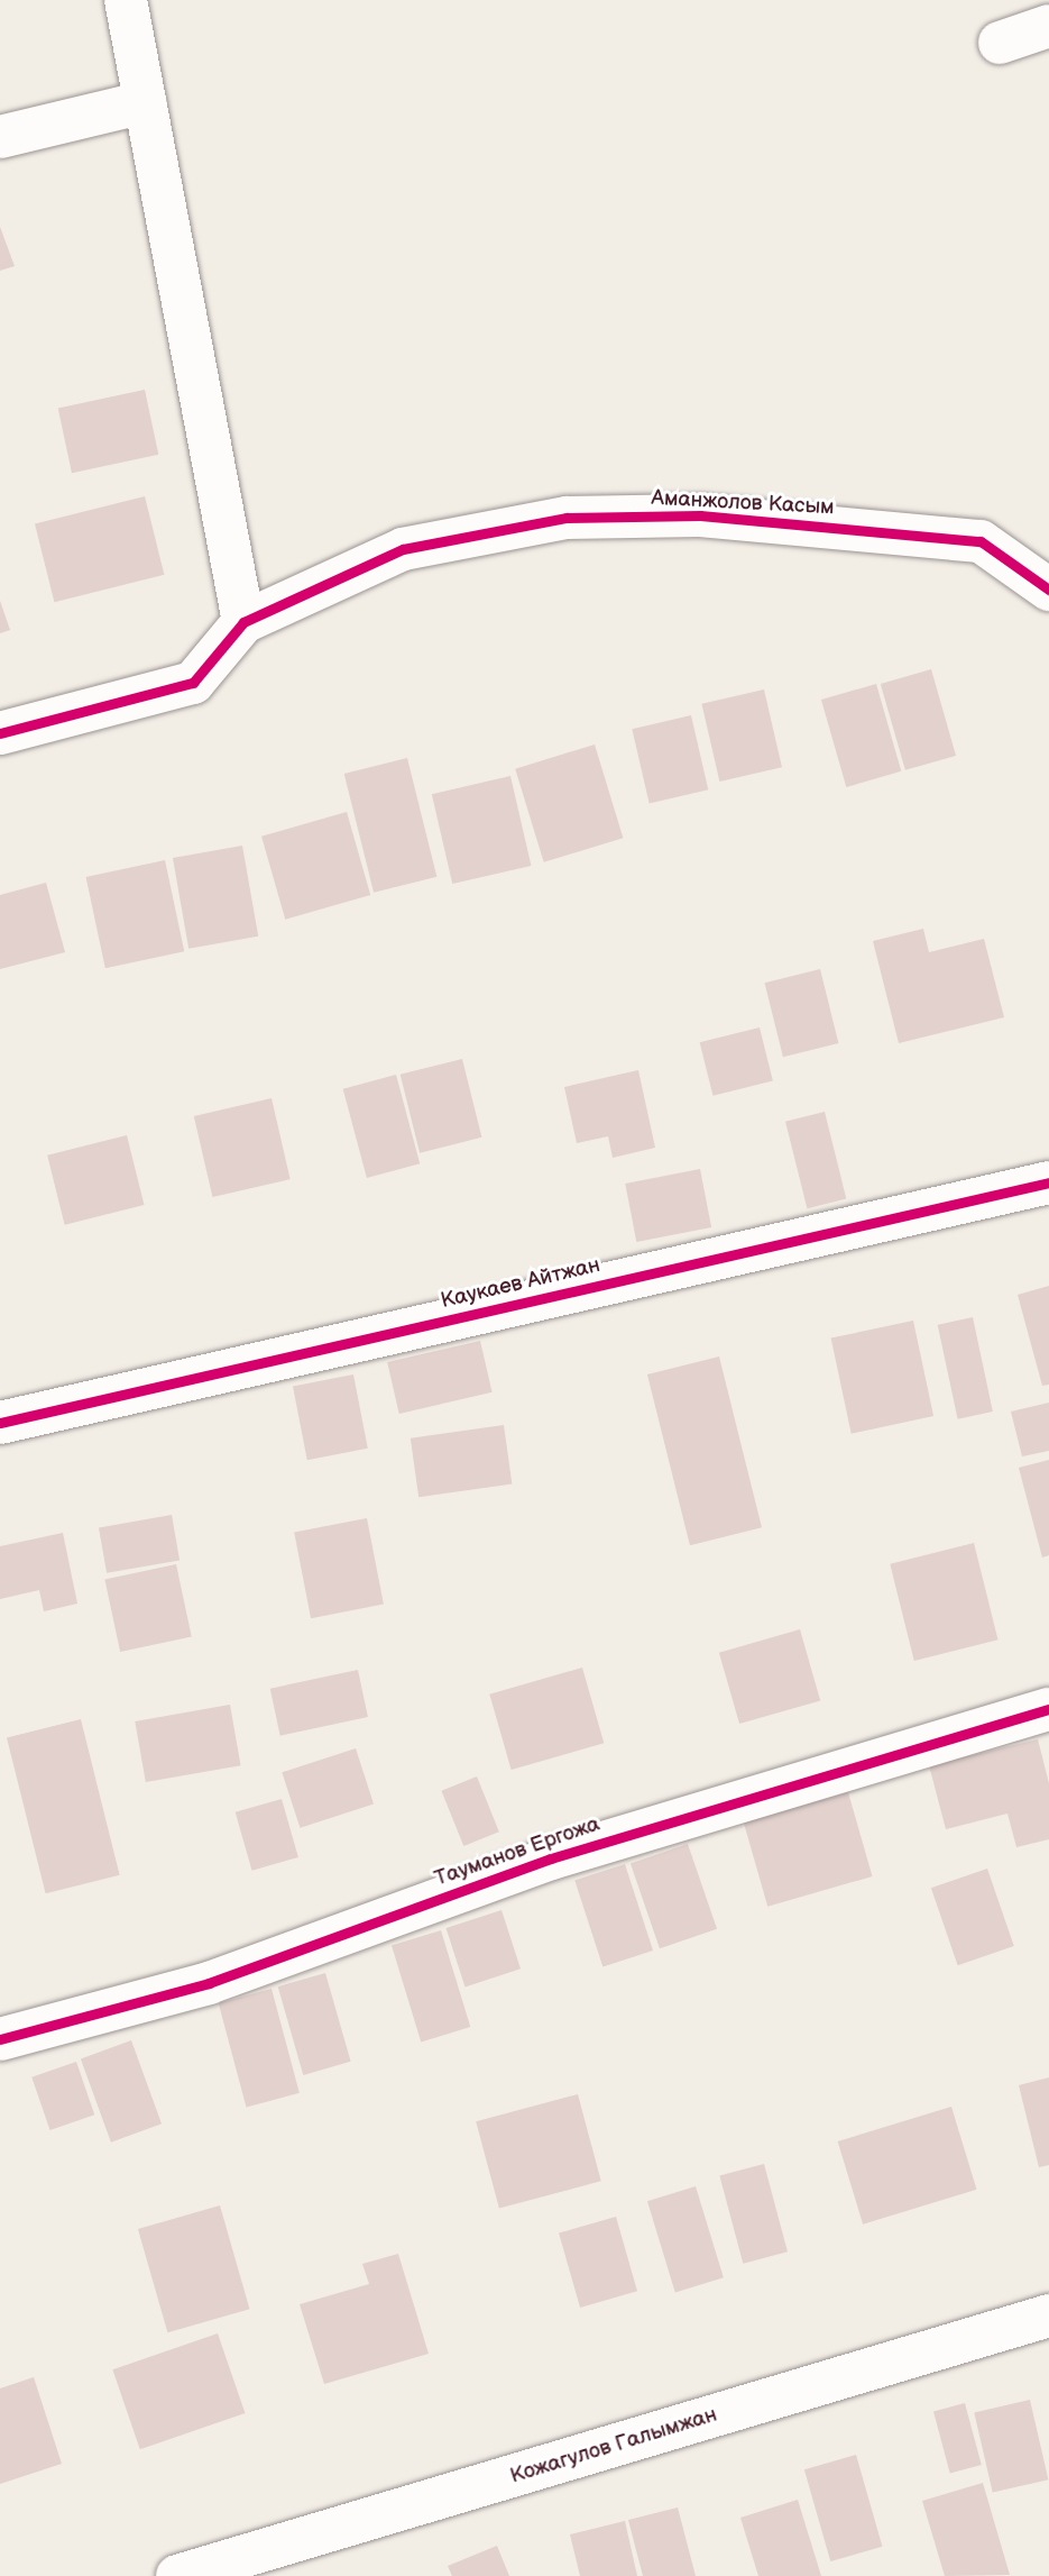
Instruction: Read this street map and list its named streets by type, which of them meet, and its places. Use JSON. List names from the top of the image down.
{
  "streets": {
    "street": [
      "Аманжолов Касым",
      "Каукаев Айтжан",
      "Тауманов Ергожа",
      "Кожагулов Галымжан"
    ]
  }
}
